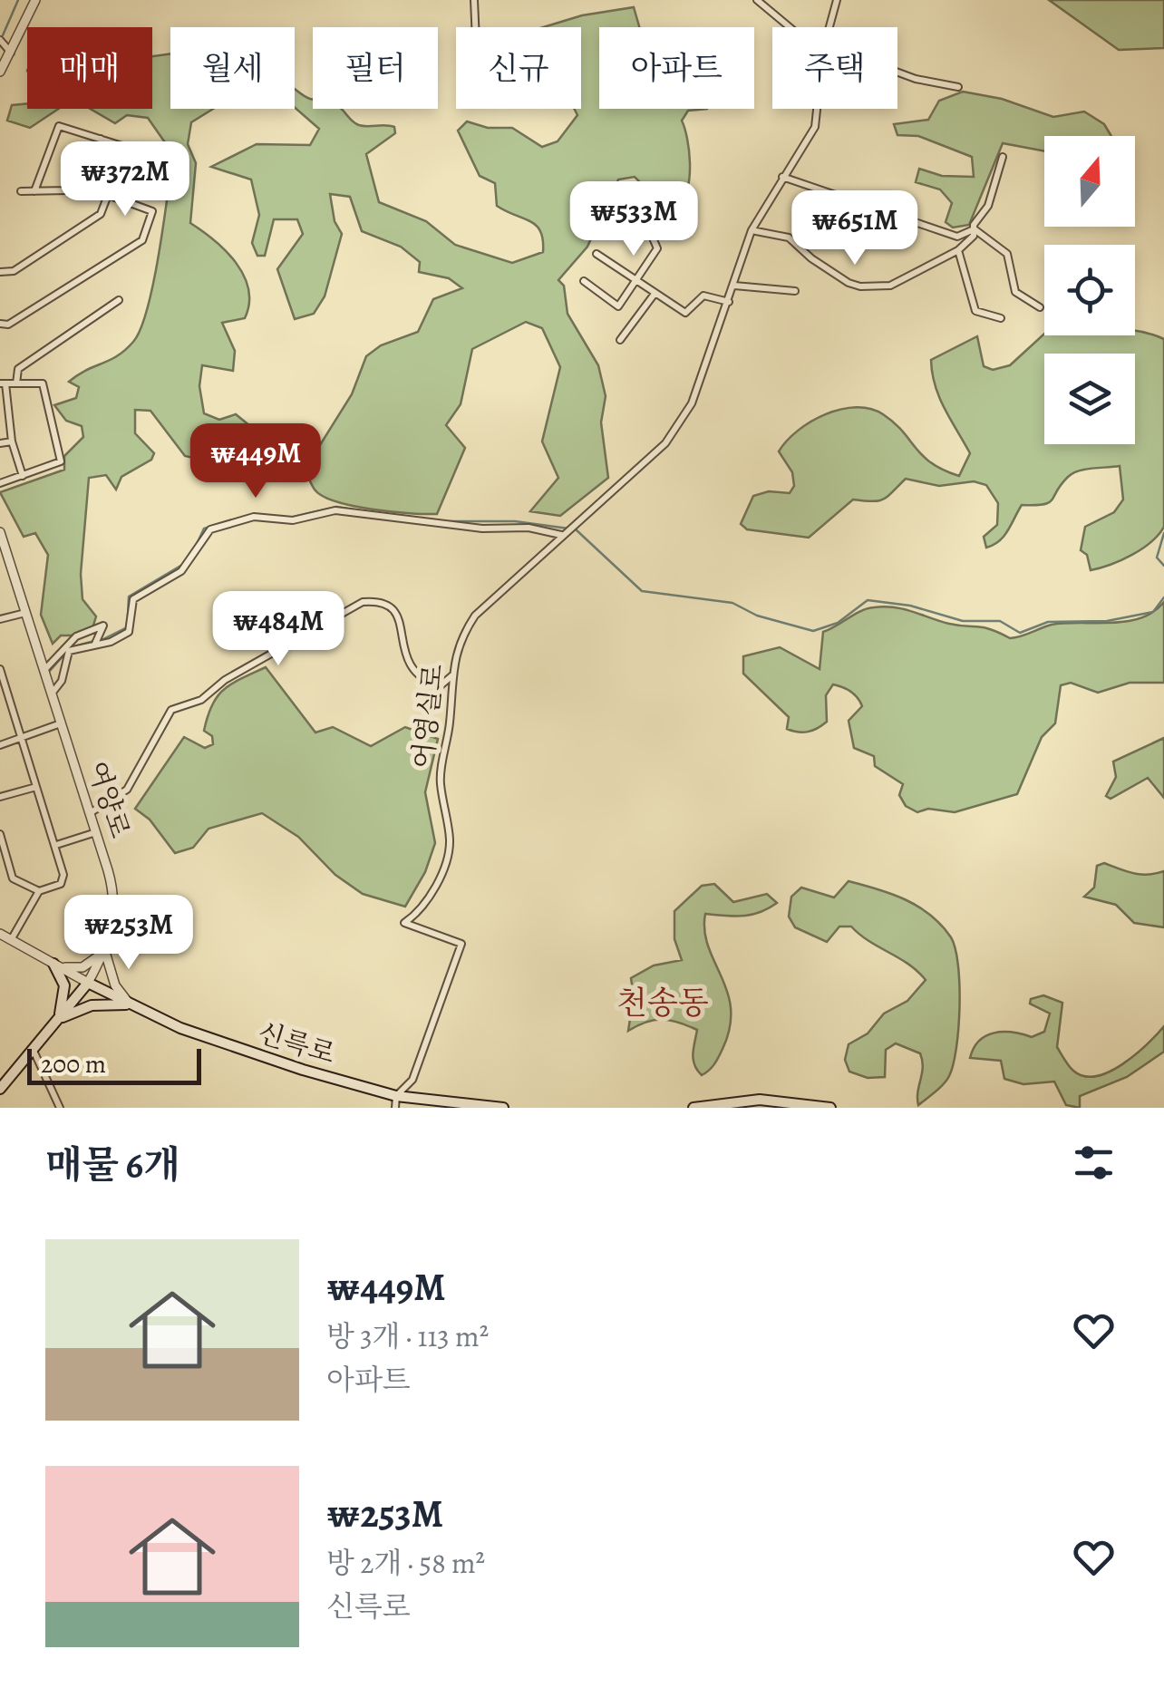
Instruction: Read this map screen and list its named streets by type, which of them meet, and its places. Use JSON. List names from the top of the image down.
{
  "streets": {
    "main road": ["여양로", "신륵로"],
    "street": ["어영실로"]
  },
  "crossings": [
    ["어영실로", "신륵로"],
    ["여양로", "신륵로"]
  ],
  "districts": ["천송동"],
  "scale_bar": "200 m",
  "north": "top",
  "page": {
    "chip": [
      "매매",
      "월세",
      "필터",
      "신규",
      "아파트",
      "주택"
    ],
    "price": [
      "₩372M",
      "₩533M",
      "₩651M",
      "₩449M",
      "₩484M",
      "₩253M"
    ],
    "scale": "200 m",
    "heading": "매물 6개",
    "list": [
      {
        "name": "₩449M",
        "note": "방 3개 · 113 m² · 아파트"
      },
      {
        "name": "₩253M",
        "note": "방 2개 · 58 m² · 신륵로"
      }
    ]
  }
}
